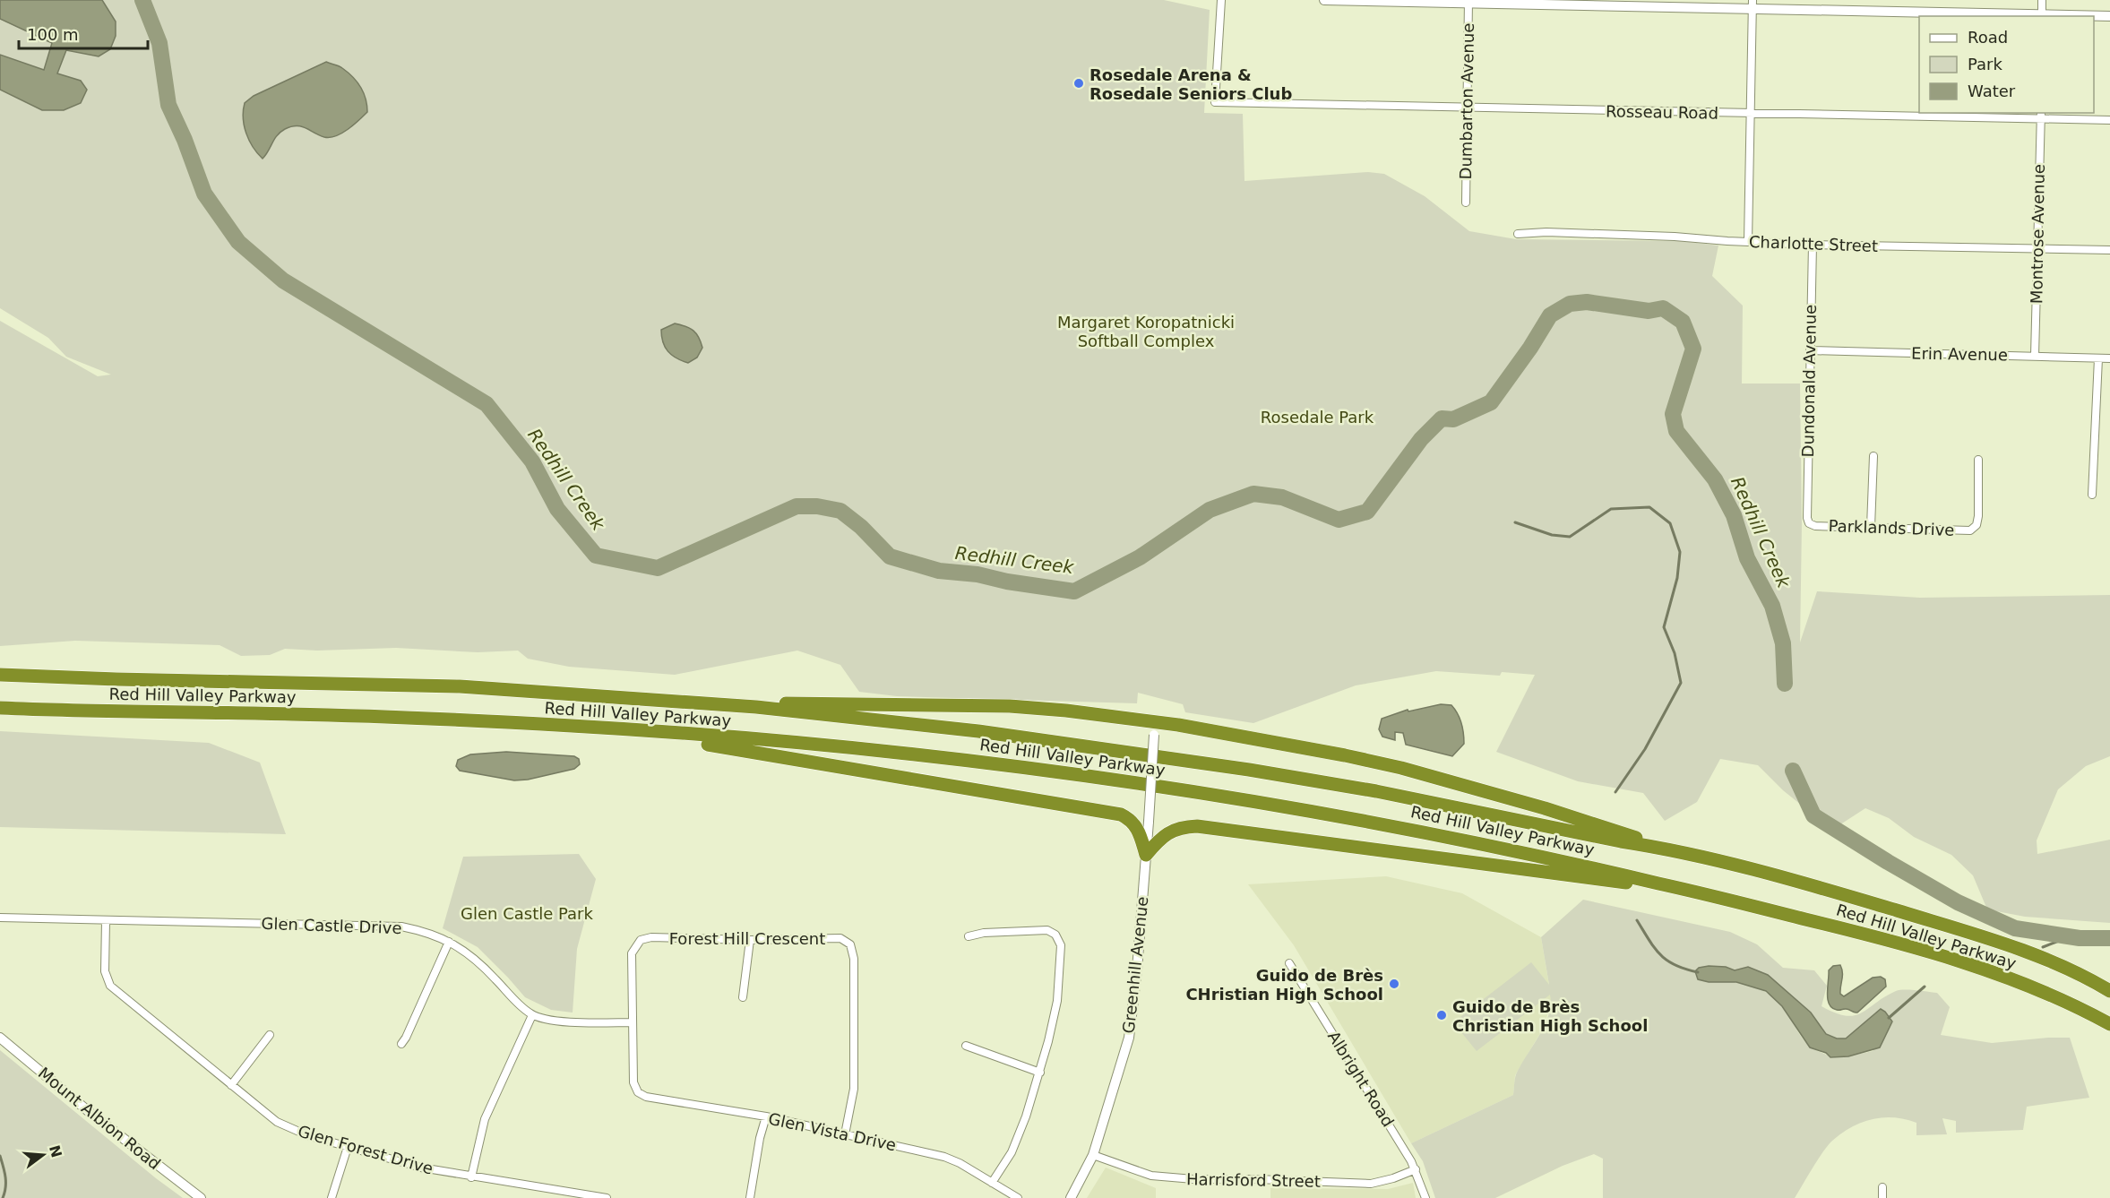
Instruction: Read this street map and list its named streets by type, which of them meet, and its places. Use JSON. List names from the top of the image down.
{
  "streets": {
    "highway": ["Red Hill Valley Parkway"],
    "street": [
      "Dumbarton Avenue",
      "Rosseau Road",
      "Montrose Avenue",
      "Charlotte Street",
      "Erin Avenue",
      "Dundonald Avenue",
      "Parklands Drive",
      "Glen Castle Drive",
      "Forest Hill Crescent",
      "Greenhill Avenue",
      "Albright Road",
      "Mount Albion Road",
      "Glen Vista Drive",
      "Glen Forest Drive",
      "Harrisford Street"
    ]
  },
  "crossings": [
    ["Dumbarton Avenue", "Rosseau Road"],
    ["Rosseau Road", "Montrose Avenue"],
    ["Montrose Avenue", "Charlotte Street"],
    ["Montrose Avenue", "Erin Avenue"],
    ["Charlotte Street", "Dundonald Avenue"],
    ["Erin Avenue", "Dundonald Avenue"],
    ["Dundonald Avenue", "Parklands Drive"],
    ["Glen Castle Drive", "Forest Hill Crescent"],
    ["Glen Castle Drive", "Glen Forest Drive"],
    ["Forest Hill Crescent", "Glen Vista Drive"],
    ["Greenhill Avenue", "Harrisford Street"],
    ["Albright Road", "Harrisford Street"]
  ],
  "water": ["Redhill Creek"],
  "parks": ["Margaret Koropatnicki Softball Complex", "Rosedale Park", "Glen Castle Park"],
  "places": ["Rosedale Arena & Rosedale Seniors Club", "Guido de Brès CHristian High School", "Guido de Brès Christian High School"],
  "legend": ["Road", "Park", "Water"],
  "scale_bar": "100 m",
  "north": "right"
}
